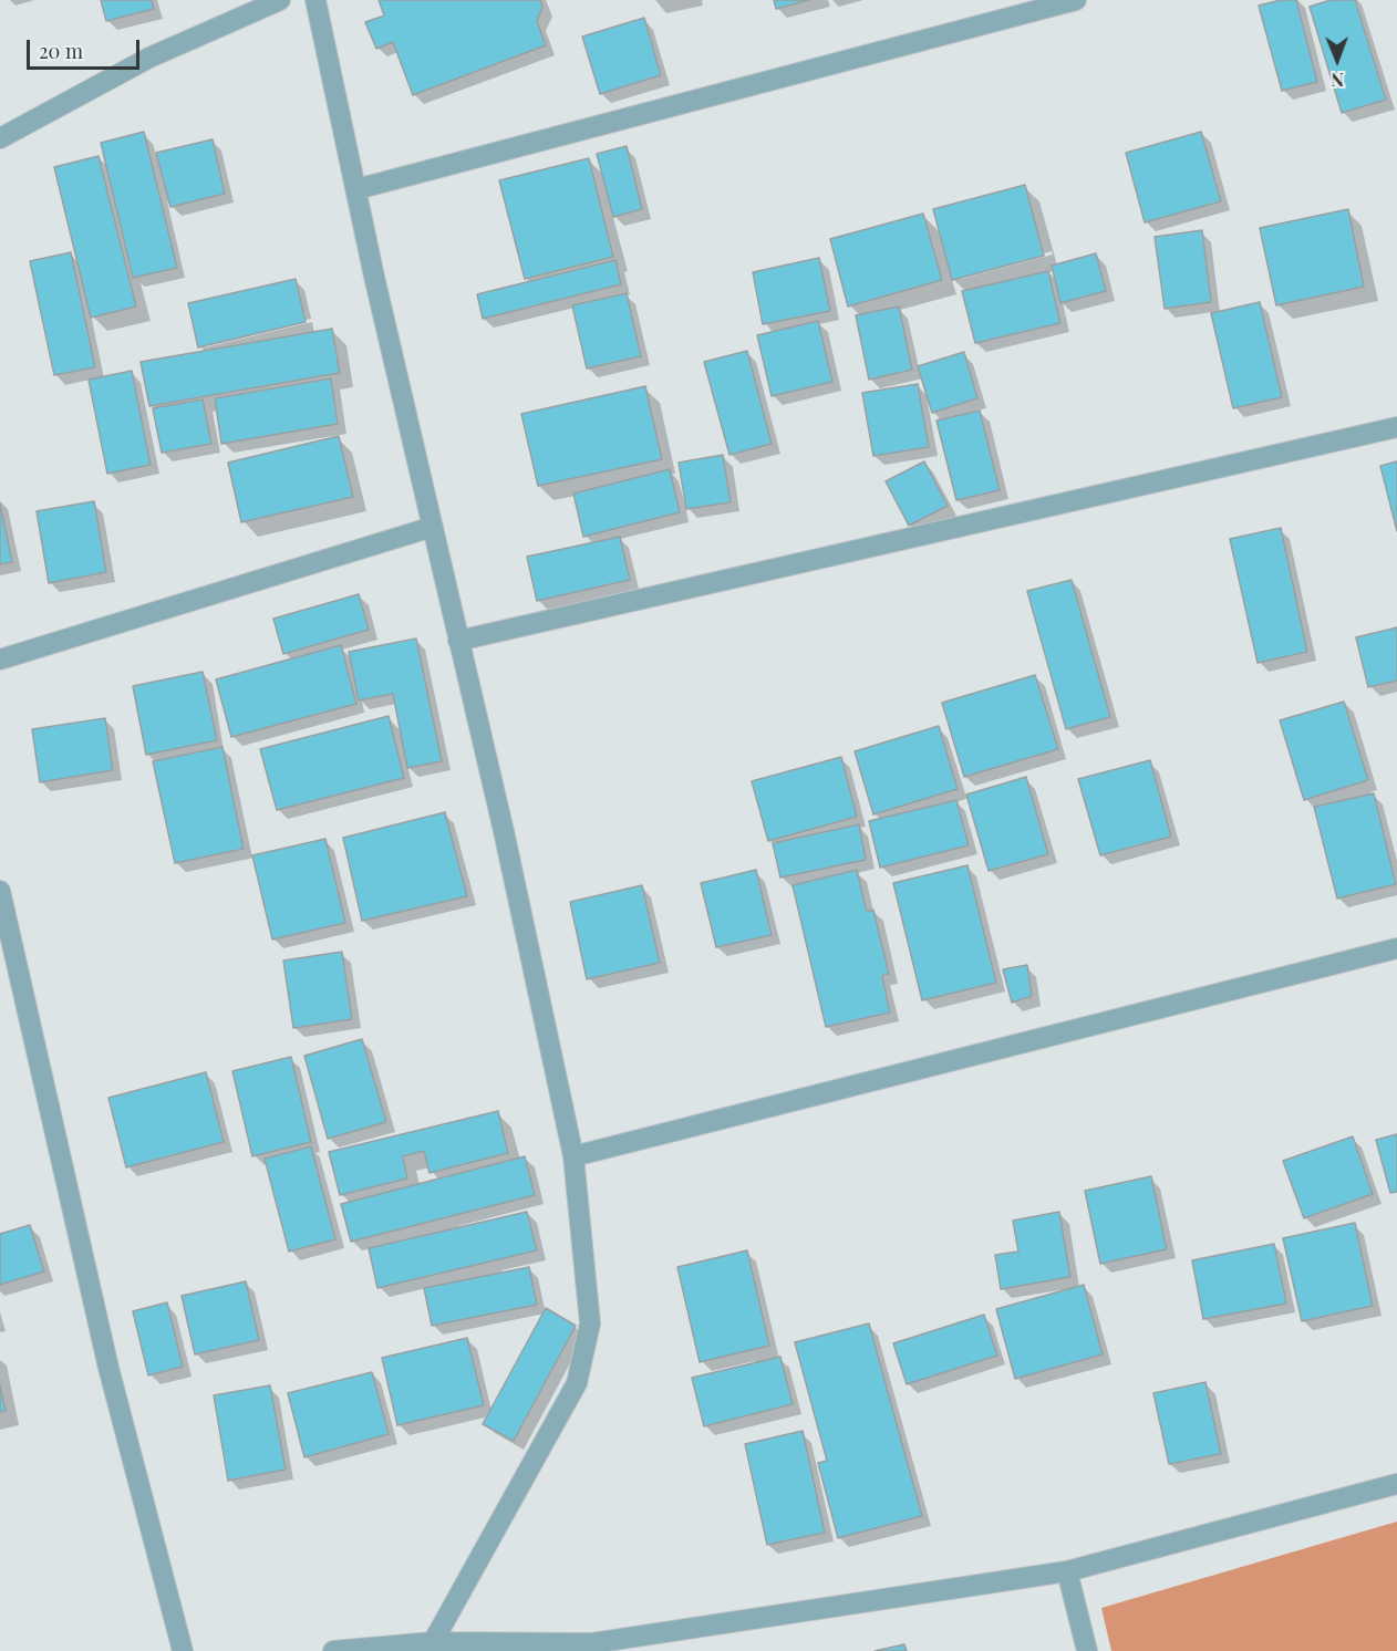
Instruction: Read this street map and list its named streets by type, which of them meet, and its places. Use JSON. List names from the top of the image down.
{
  "scale_bar": "20 m",
  "north": "bottom"
}
